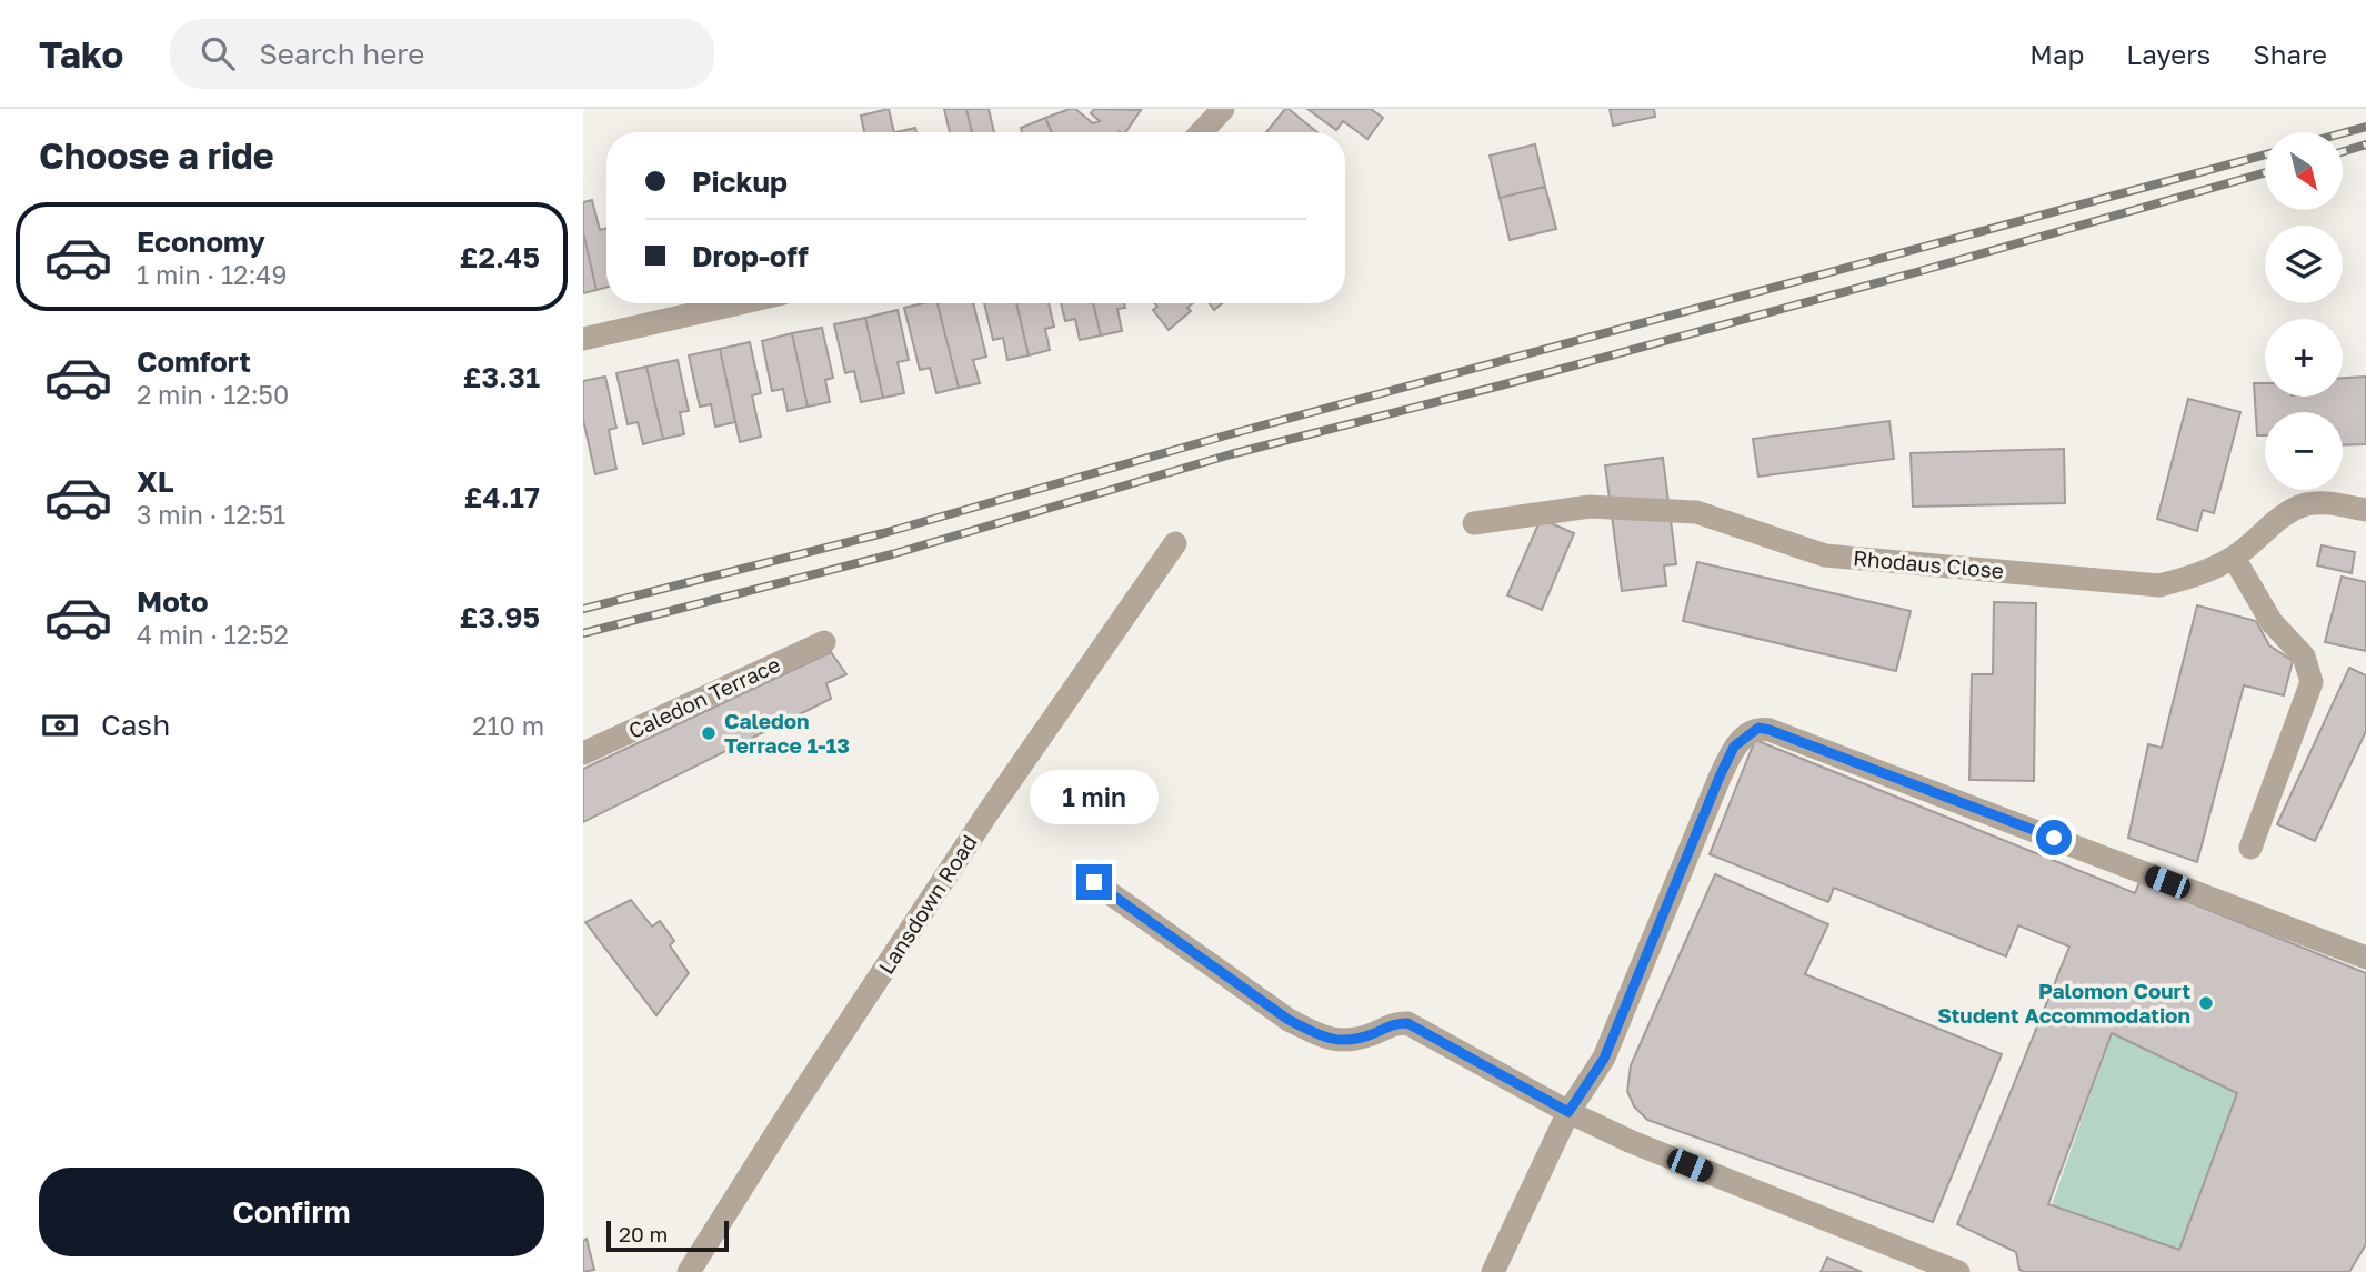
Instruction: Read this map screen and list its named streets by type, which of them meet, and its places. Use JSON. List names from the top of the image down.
{
  "streets": {
    "street": ["Rhodaus Close", "Caledon Terrace", "Lansdown Road"]
  },
  "places": ["Caledon Terrace 1-13", "Palomon Court Student Accommodation"],
  "scale_bar": "20 m",
  "north": "bottom right",
  "page": {
    "header": "Tako",
    "search": "Search here",
    "nav": ["Map", "Layers", "Share"],
    "heading": "Choose a ride",
    "map_buttons": ["+", "−"],
    "banner": ["Pickup", "Drop-off"],
    "list": [
      {
        "name": "Economy",
        "note": "1 min · 12:49",
        "value": "£2.45"
      },
      {
        "name": "Comfort",
        "note": "2 min · 12:50",
        "value": "£3.31"
      },
      {
        "name": "XL",
        "note": "3 min · 12:51",
        "value": "£4.17"
      },
      {
        "name": "Moto",
        "note": "4 min · 12:52",
        "value": "£3.95"
      }
    ],
    "pay": ["Cash", "210 m"],
    "bubble": "1 min",
    "buttons": "Confirm",
    "scale": "20 m"
  }
}
